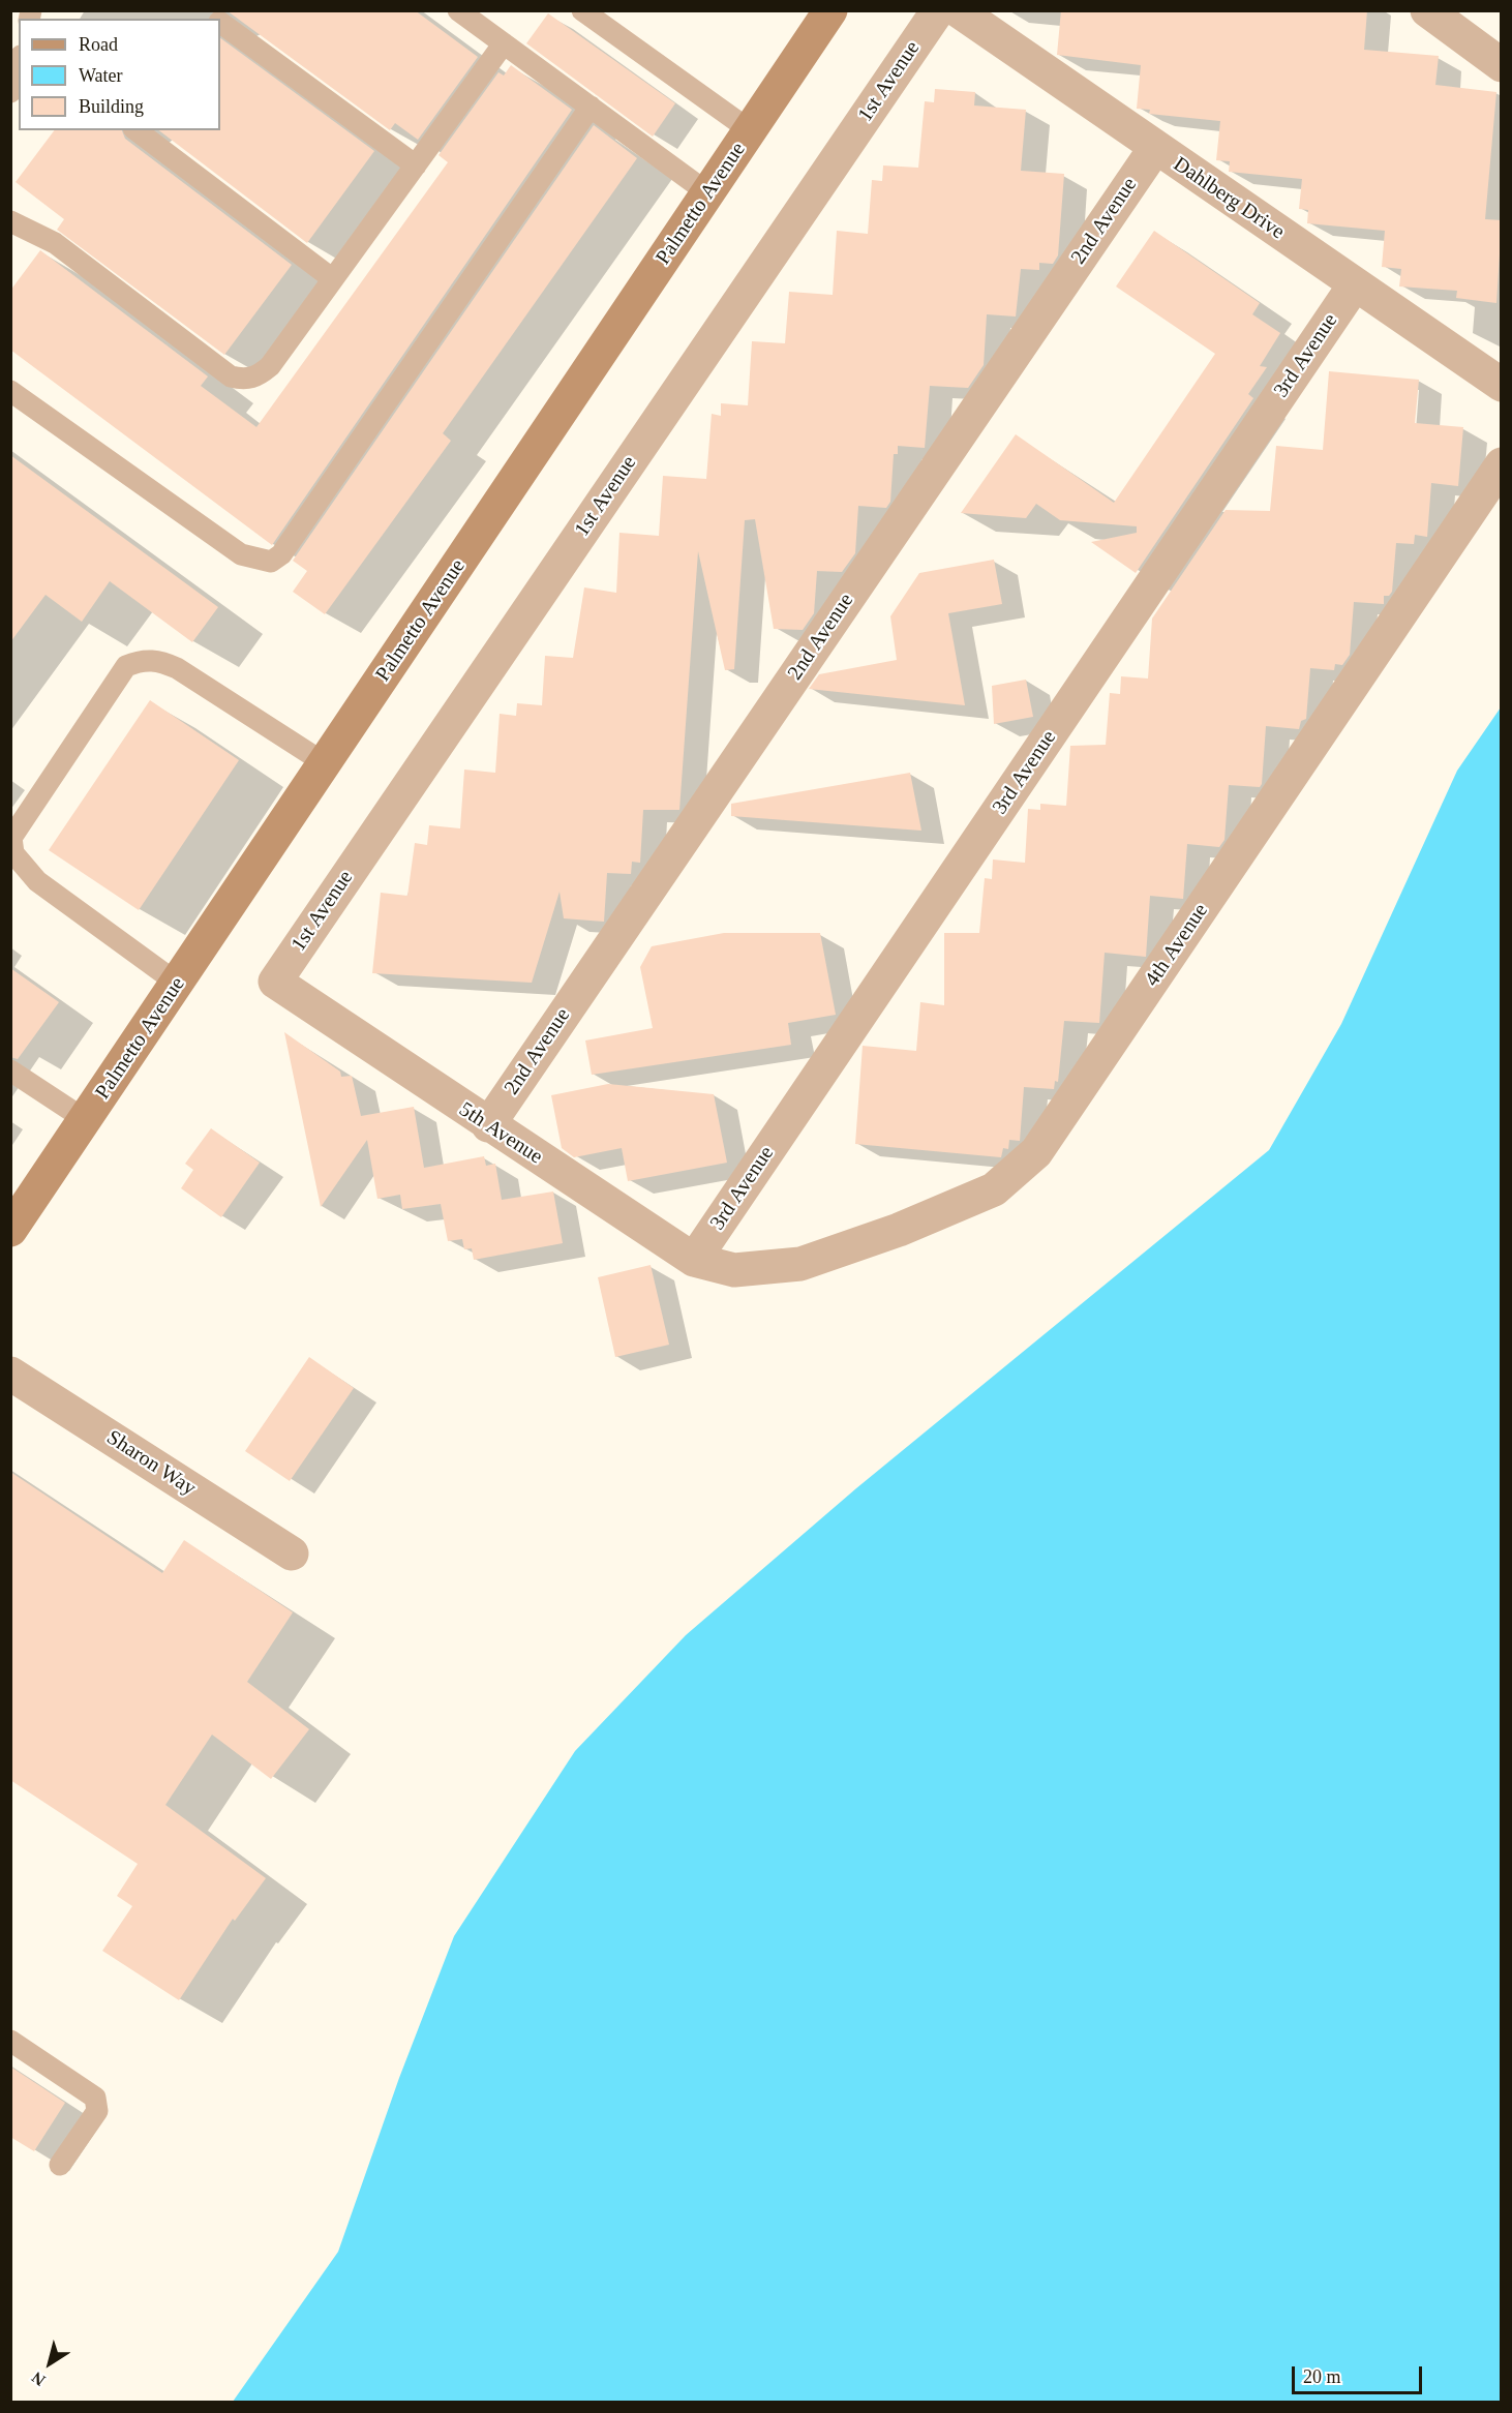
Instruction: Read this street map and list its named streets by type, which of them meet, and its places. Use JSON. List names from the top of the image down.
{
  "streets": {
    "street": [
      "1st Avenue",
      "Dahlberg Drive",
      "Palmetto Avenue",
      "2nd Avenue",
      "3rd Avenue",
      "4th Avenue",
      "5th Avenue",
      "Sharon Way"
    ]
  },
  "crossings": [
    ["1st Avenue", "5th Avenue"],
    ["Dahlberg Drive", "2nd Avenue"],
    ["Dahlberg Drive", "3rd Avenue"],
    ["2nd Avenue", "5th Avenue"],
    ["3rd Avenue", "5th Avenue"],
    ["4th Avenue", "5th Avenue"]
  ],
  "legend": ["Road", "Water", "Building"],
  "scale_bar": "20 m",
  "north": "bottom left"
}
